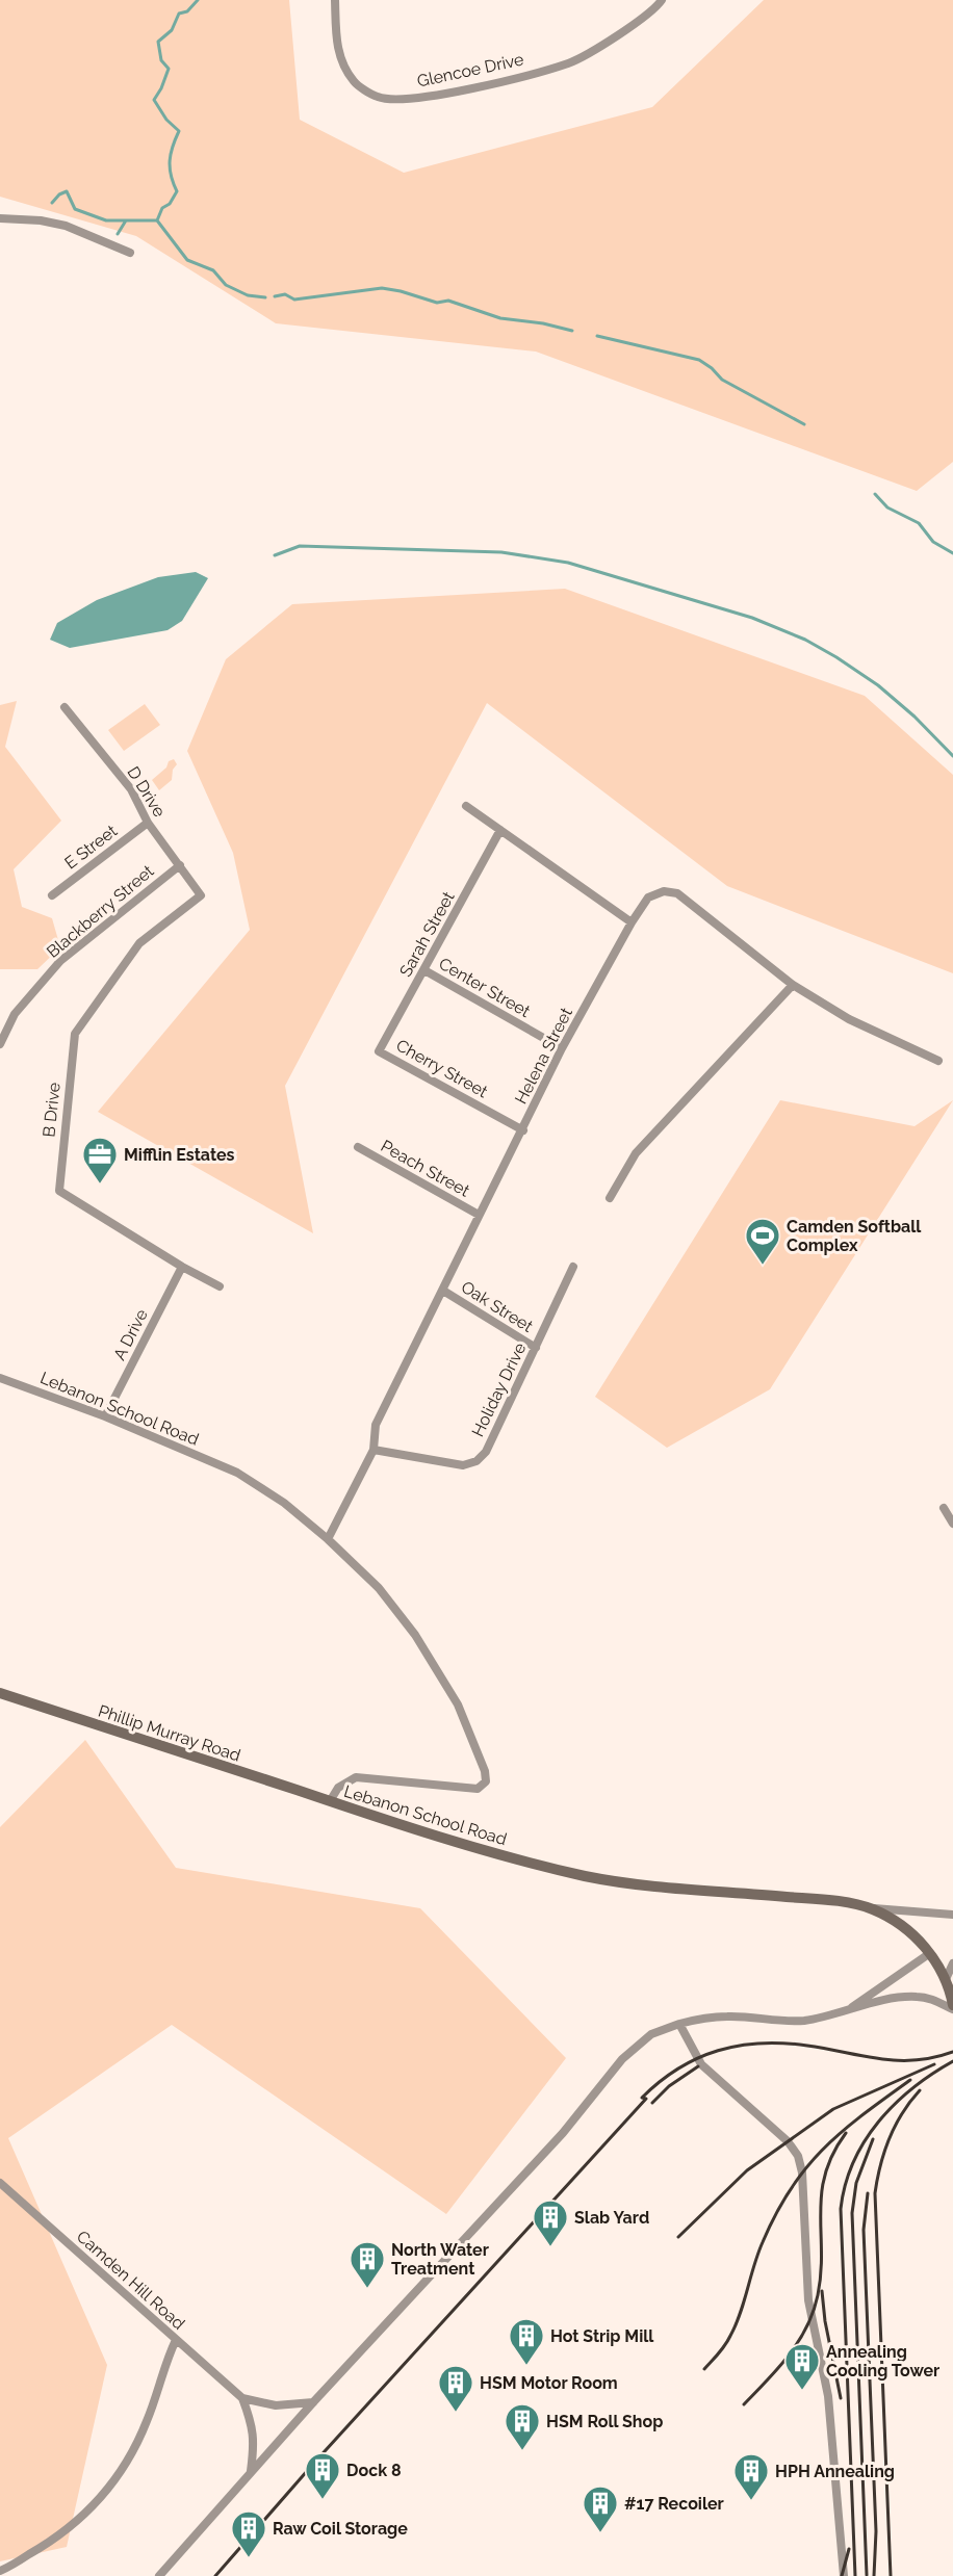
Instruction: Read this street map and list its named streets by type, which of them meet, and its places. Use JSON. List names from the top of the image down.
{
  "streets": {
    "street": [
      "Glencoe Drive",
      "D Drive",
      "E Street",
      "Blackberry Street",
      "Sarah Street",
      "Center Street",
      "Helena Street",
      "Cherry Street",
      "B Drive",
      "Peach Street",
      "Oak Street",
      "A Drive",
      "Holiday Drive",
      "Lebanon School Road",
      "Phillip Murray Road",
      "Camden Hill Road"
    ]
  },
  "crossings": [
    ["D Drive", "E Street"],
    ["D Drive", "Blackberry Street"],
    ["D Drive", "B Drive"],
    ["Sarah Street", "Center Street"],
    ["Sarah Street", "Cherry Street"],
    ["Center Street", "Helena Street"],
    ["Helena Street", "Cherry Street"],
    ["Helena Street", "Peach Street"],
    ["Helena Street", "Oak Street"],
    ["Helena Street", "Holiday Drive"],
    ["Helena Street", "Lebanon School Road"],
    ["B Drive", "A Drive"],
    ["Oak Street", "Holiday Drive"],
    ["A Drive", "Lebanon School Road"],
    ["Lebanon School Road", "Phillip Murray Road"]
  ],
  "places": {
    "office": ["Mifflin Estates"],
    "sports": ["Camden Softball Complex"],
    "building": [
      "Slab Yard",
      "North Water Treatment",
      "Hot Strip Mill",
      "Annealing Cooling Tower",
      "HSM Motor Room",
      "HSM Roll Shop",
      "Dock 8",
      "HPH Annealing",
      "#17 Recoiler",
      "Raw Coil Storage"
    ]
  }
}
